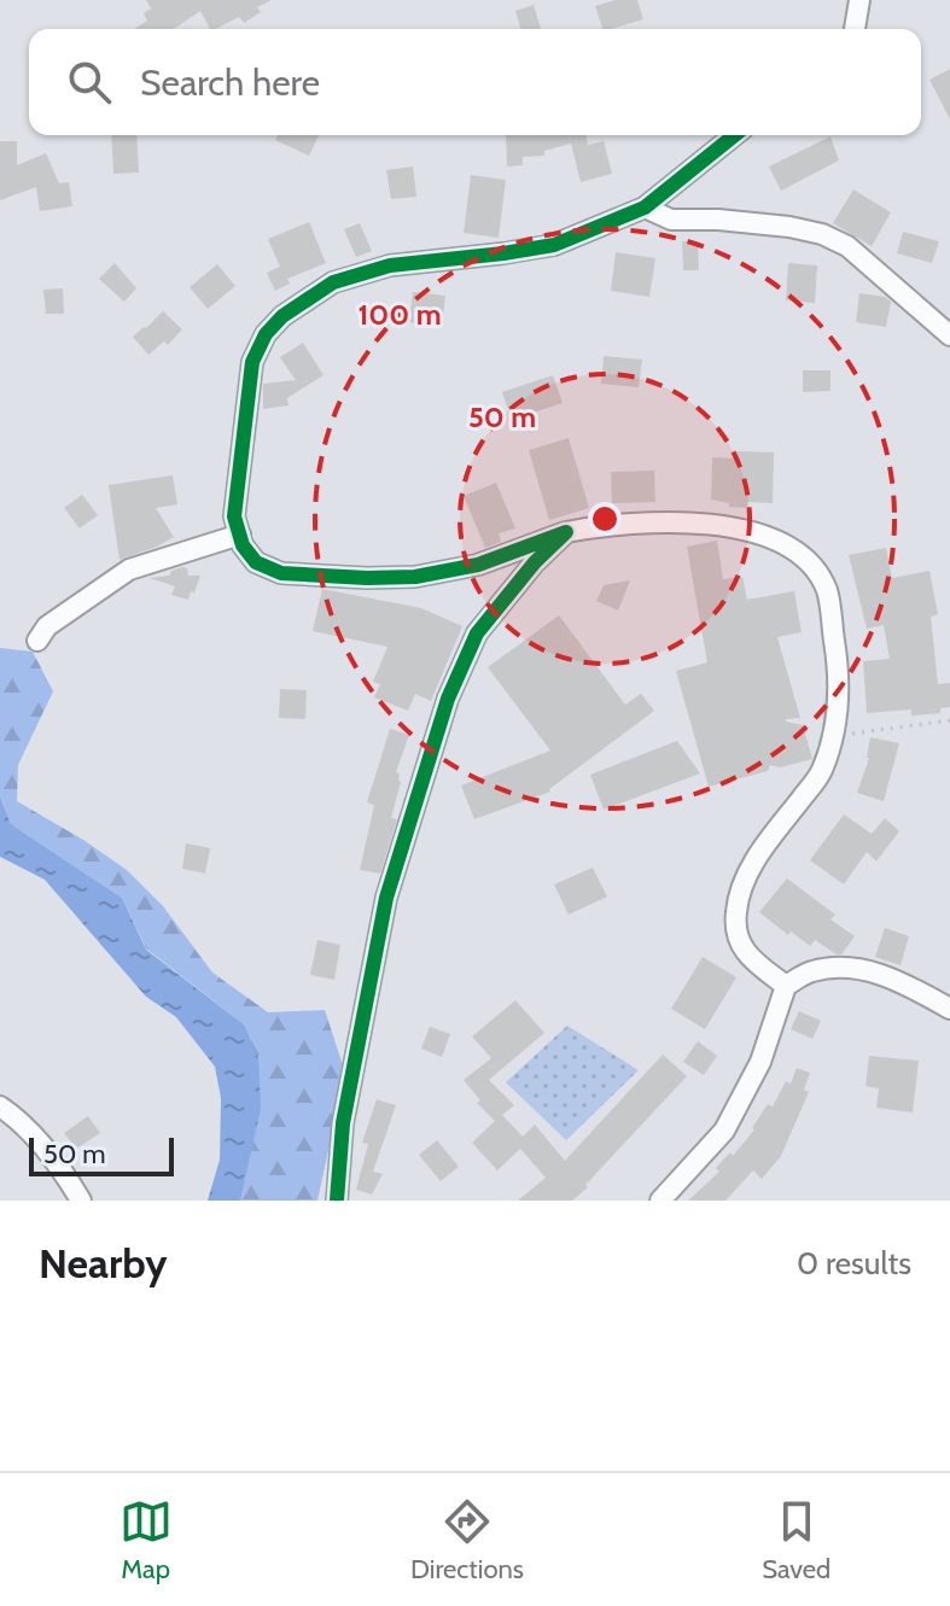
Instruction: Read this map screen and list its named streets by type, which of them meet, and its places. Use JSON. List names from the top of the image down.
{
  "scale_bar": "50 m",
  "page": {
    "search": "Search here",
    "scale": "50 m",
    "heading": ["Nearby", "0 results"],
    "nav": ["Map", "Directions", "Saved"]
  },
  "rings": ["100 m", "50 m"]
}
